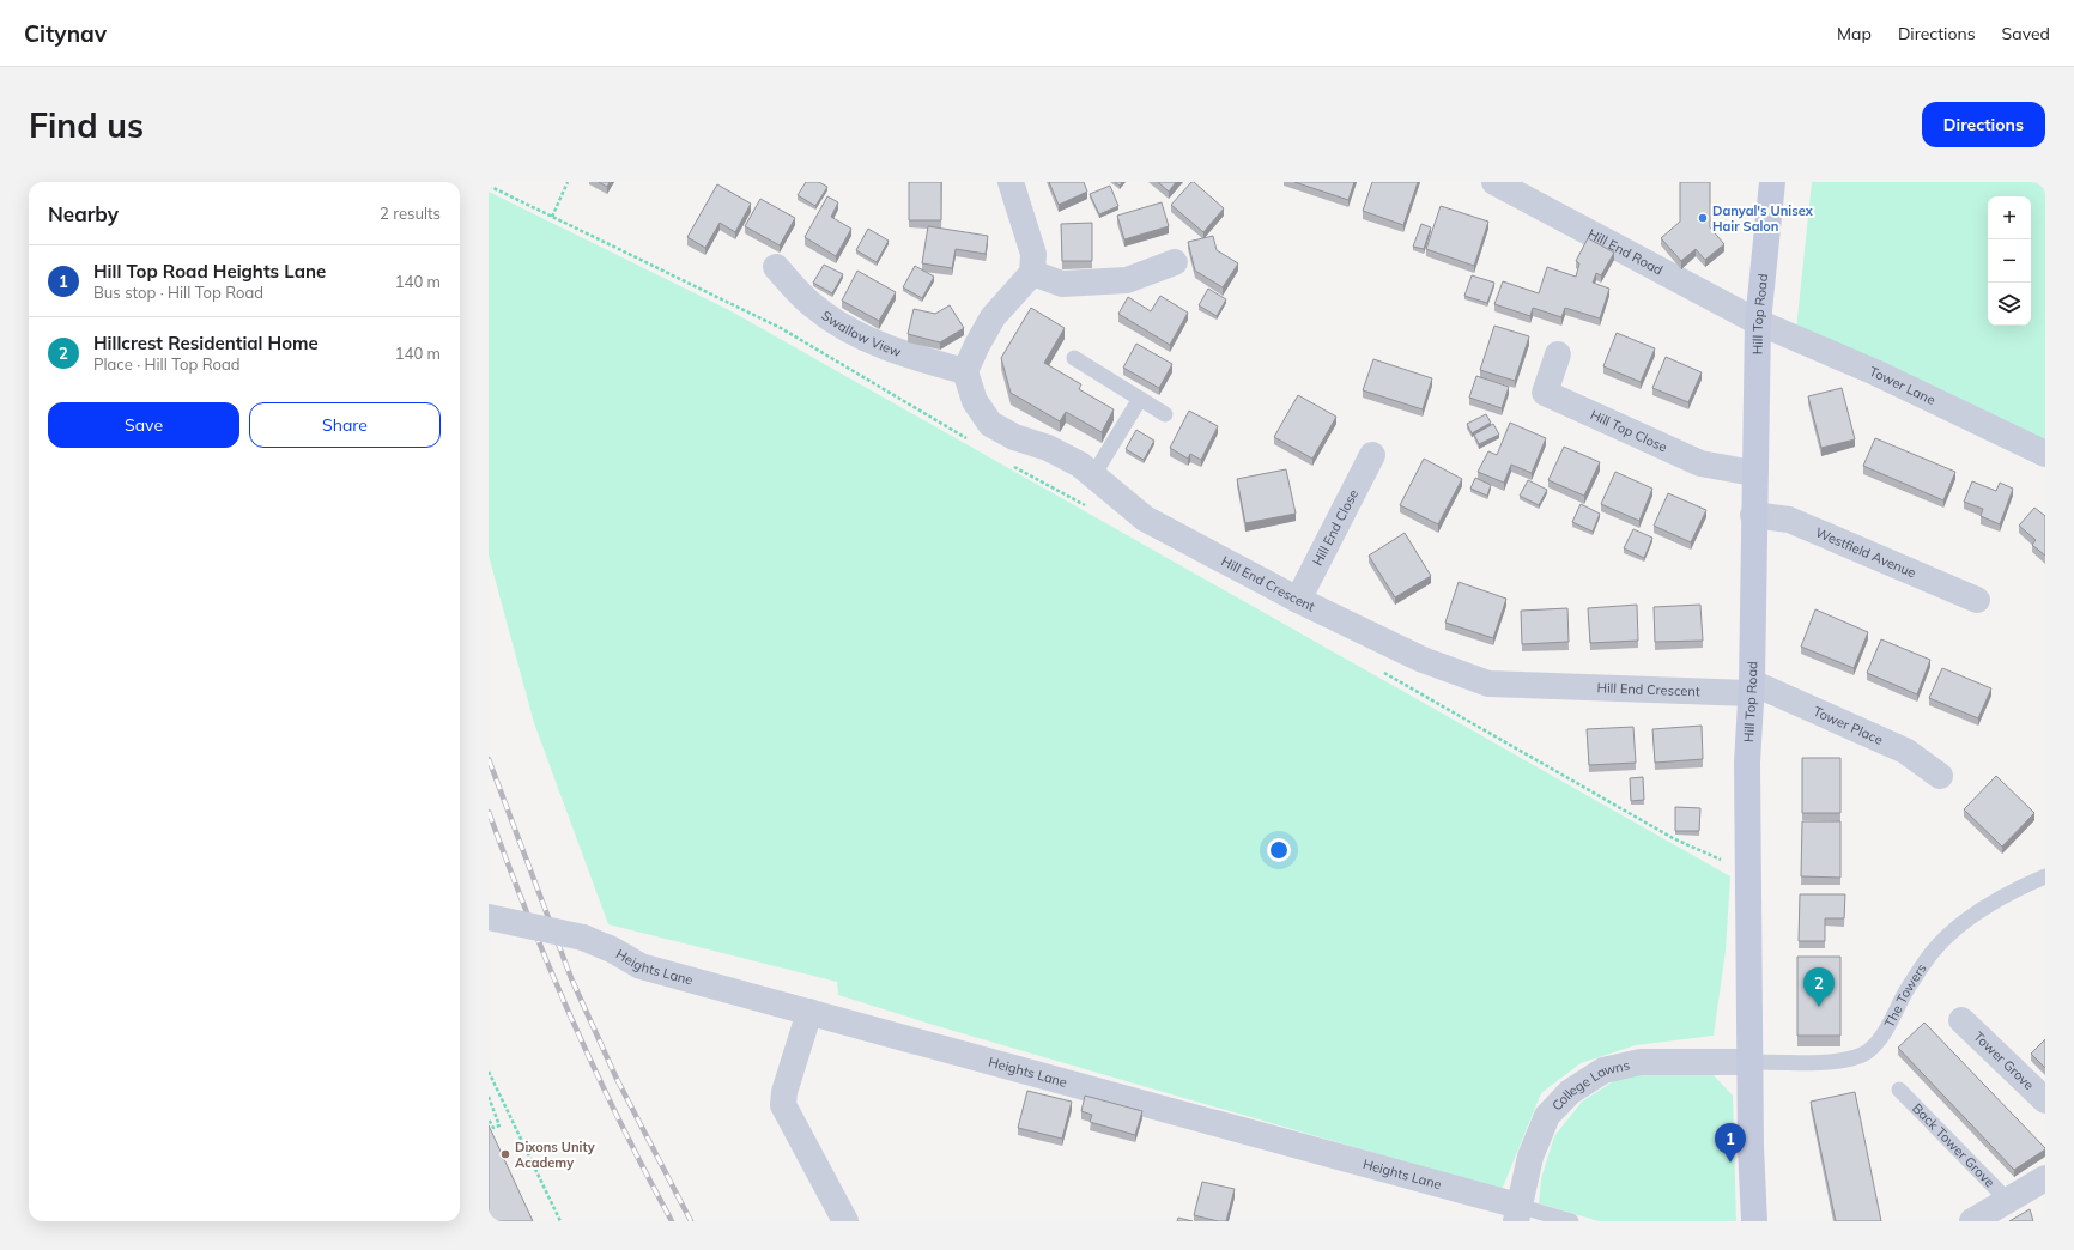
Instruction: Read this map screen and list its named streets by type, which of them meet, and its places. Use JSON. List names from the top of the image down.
{
  "streets": {
    "street": [
      "Hill End Road",
      "Hill Top Road",
      "Swallow View",
      "Tower Lane",
      "Hill Top Close",
      "Hill End Close",
      "Westfield Avenue",
      "Hill End Crescent",
      "Tower Place",
      "Heights Lane",
      "Tower Grove",
      "College Lawns"
    ],
    "lane": ["The Towers", "Back Tower Grove"]
  },
  "crossings": [
    ["Hill End Road", "Hill Top Road"],
    ["Hill End Road", "Tower Lane"],
    ["Hill Top Road", "Tower Lane"],
    ["Hill Top Road", "Hill Top Close"],
    ["Hill Top Road", "Westfield Avenue"],
    ["Hill Top Road", "Hill End Crescent"],
    ["Hill Top Road", "Tower Place"],
    ["Hill Top Road", "The Towers"],
    ["Hill Top Road", "College Lawns"],
    ["Swallow View", "Hill End Crescent"],
    ["Hill End Close", "Hill End Crescent"],
    ["Hill End Crescent", "Tower Place"],
    ["Heights Lane", "College Lawns"],
    ["The Towers", "College Lawns"]
  ],
  "places": ["Danyal's Unisex Hair Salon", "Dixons Unity Academy"],
  "page": {
    "header": "Citynav",
    "nav": ["Map", "Directions", "Saved"],
    "buttons": [
      "Directions",
      ["Save", "Share"]
    ],
    "title": "Find us",
    "heading": ["Nearby", "2 results"],
    "map_buttons": ["+", "−"],
    "list": [
      {
        "mark": "1",
        "name": "Hill Top Road Heights Lane",
        "note": "Bus stop · Hill Top Road",
        "value": "140 m"
      },
      {
        "mark": "2",
        "name": "Hillcrest Residential Home",
        "note": "Place · Hill Top Road",
        "value": "140 m"
      }
    ],
    "pins": ["2", "1"]
  }
}
